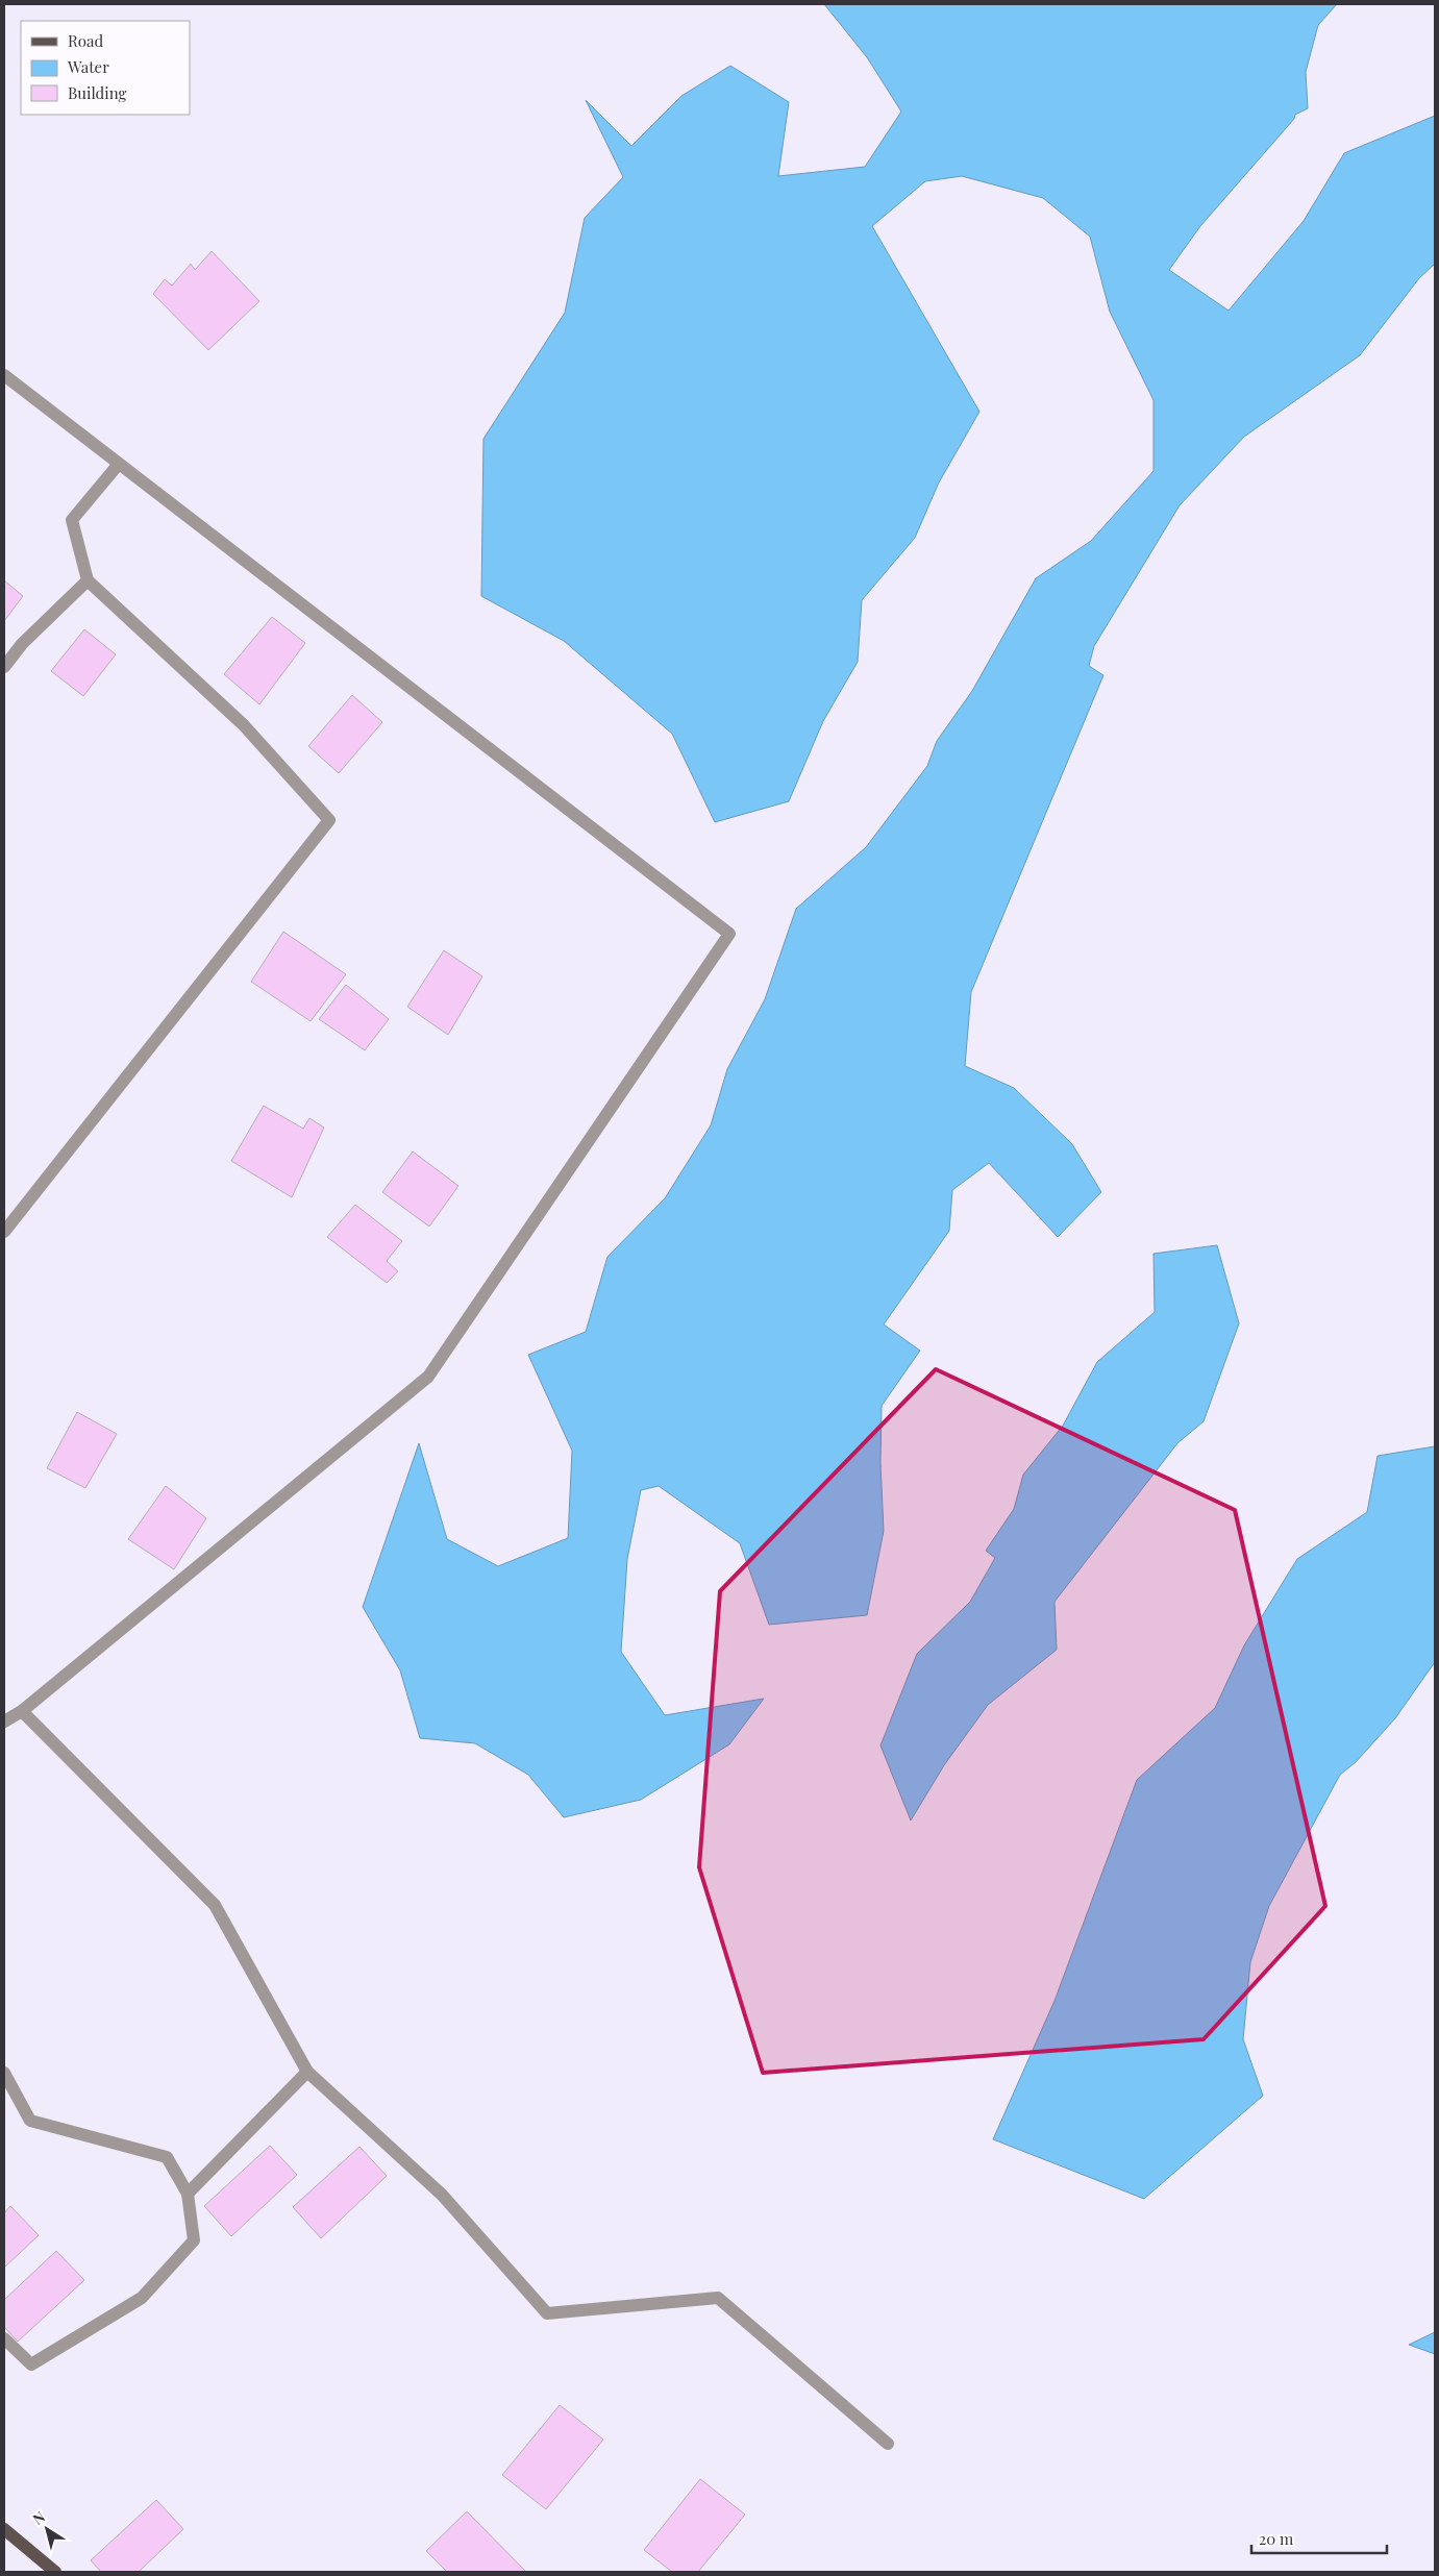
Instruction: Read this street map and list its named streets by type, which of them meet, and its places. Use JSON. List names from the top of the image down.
{
  "legend": ["Road", "Water", "Building"],
  "scale_bar": "20 m",
  "north": "top left"
}
